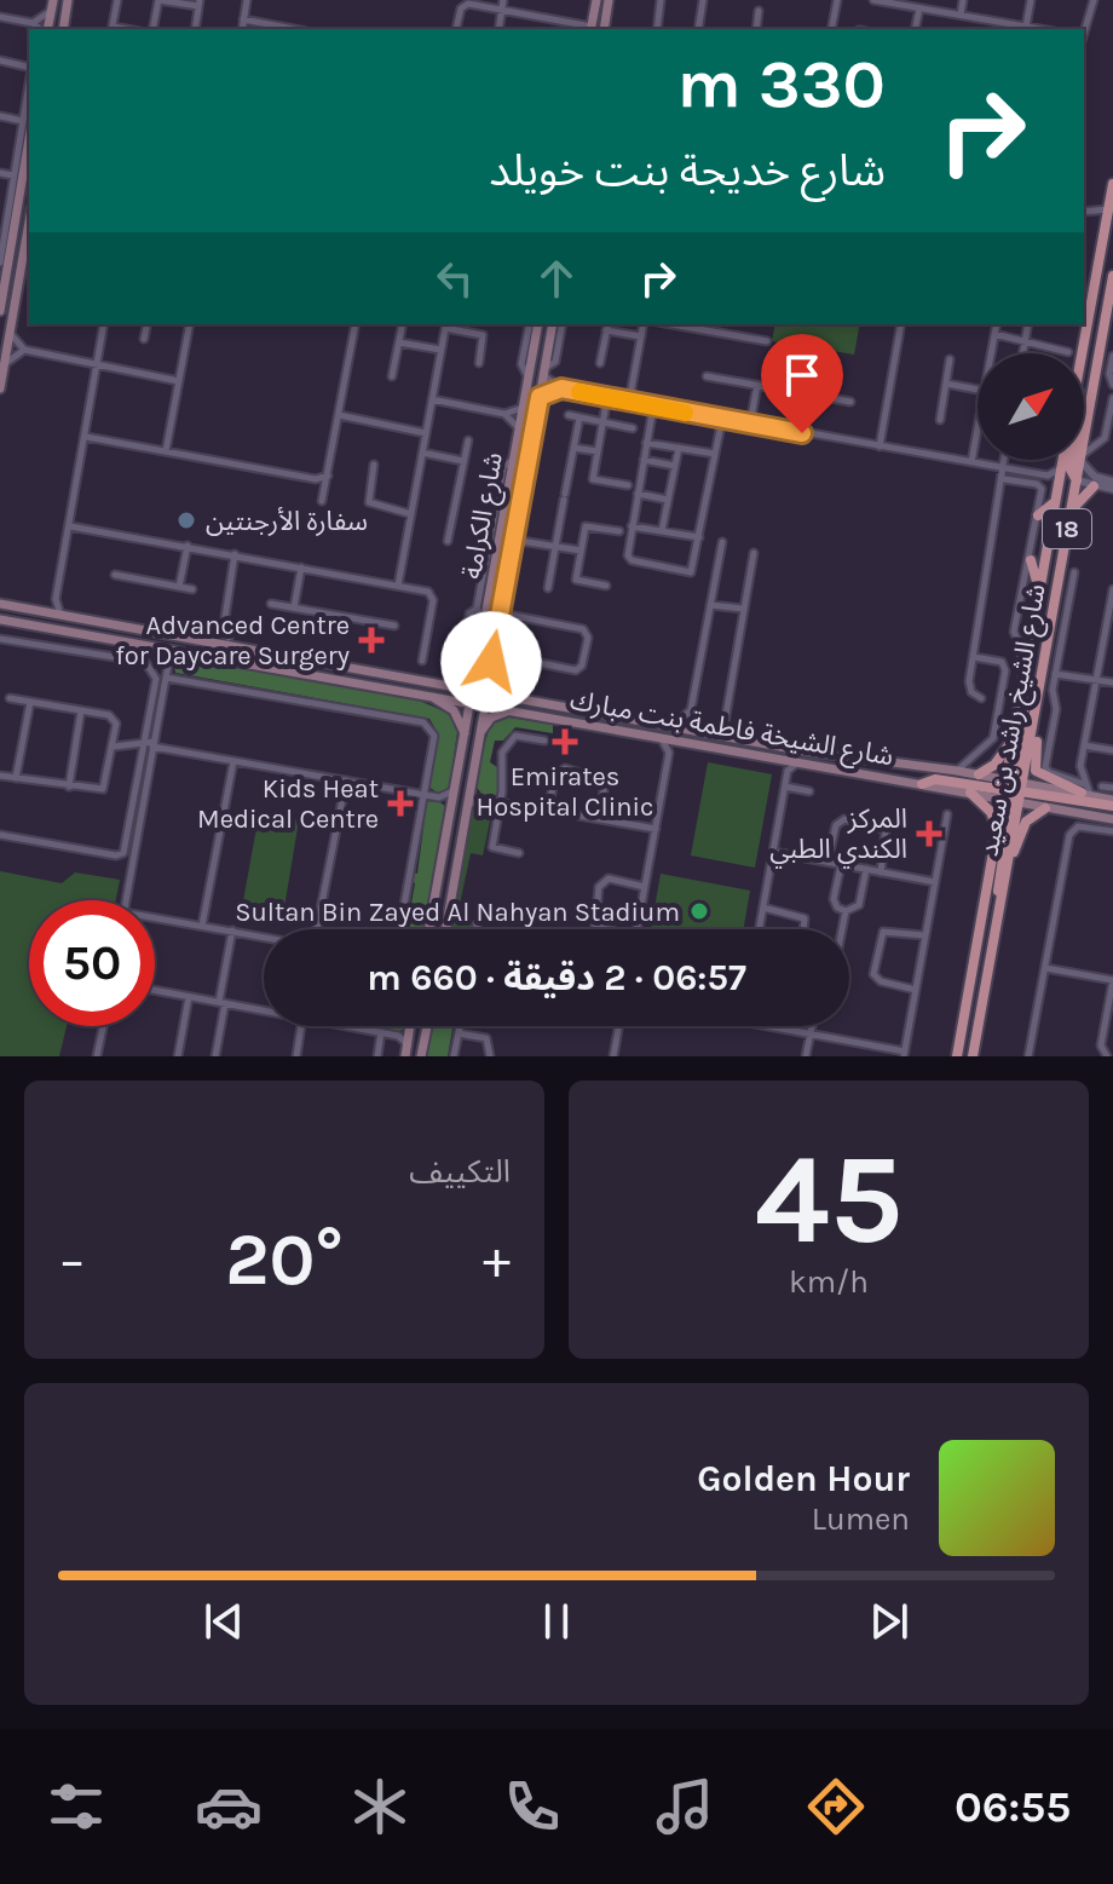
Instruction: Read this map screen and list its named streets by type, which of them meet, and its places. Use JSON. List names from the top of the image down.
{
  "streets": {
    "main road": [
      "شارع الكرامة",
      "18",
      "شارع الشيخ راشد بن سعيد",
      "شارع الشيخة فاطمة بنت مبارك"
    ]
  },
  "crossings": [
    ["شارع الكرامة", "شارع الشيخة فاطمة بنت مبارك"],
    ["شارع الشيخ راشد بن سعيد", "شارع الشيخة فاطمة بنت مبارك"]
  ],
  "places": {
    "other": ["سفارة الأرجنتين", "Sultan Bin Zayed Al Nahyan Stadium"],
    "health": [
      "Advanced Centre for Daycare Surgery",
      "Emirates Hospital Clinic",
      "Kids Heat Medical Centre",
      "المركز الكندي الطبي"
    ]
  },
  "north": "top right",
  "page": {
    "turn": ["330 m", "شارع خديجة بنت خويلد"],
    "limit": "50",
    "trip": "06:57 · 2 دقيقة · 660 m",
    "tile": [
      ["45", "km/h"],
      "التكييف"
    ],
    "heat": ["−", "20°", "+"],
    "song": ["Golden Hour", "Lumen"],
    "tabs": "06:55"
  }
}
